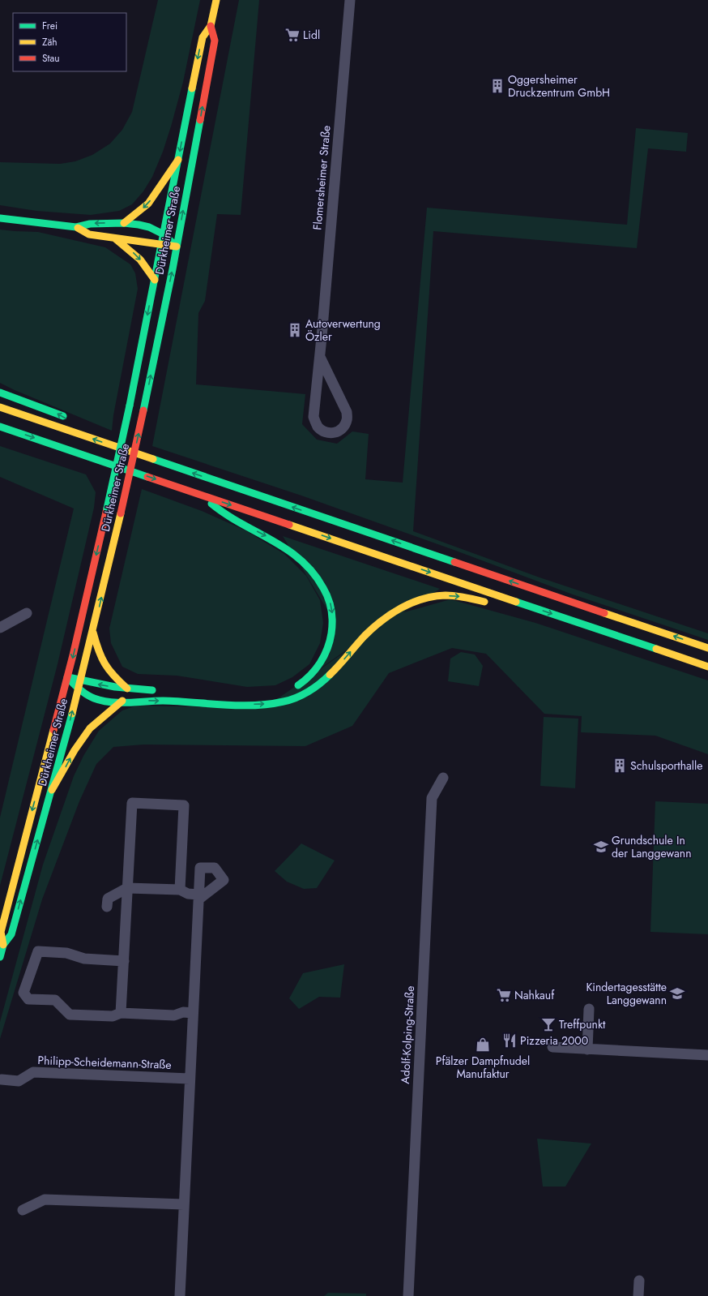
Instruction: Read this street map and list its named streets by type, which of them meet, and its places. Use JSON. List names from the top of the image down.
{
  "streets": {
    "main road": ["Dürkheimer Straße"],
    "street": ["Flomersheimer Straße", "Adolf-Kolping-Straße", "Philipp-Scheidemann-Straße"]
  },
  "places": {
    "supermarket": ["Lidl", "Nahkauf"],
    "building": ["Oggersheimer Druckzentrum GmbH", "Autoverwertung Özler", "Schulsporthalle"],
    "school or university": ["Grundschule In der Langgewann", "Kindertagesstätte Langgewann"],
    "bar": ["Treffpunkt"],
    "restaurant": ["Pizzeria 2000"],
    "shop": ["Pfälzer Dampfnudel Manufaktur"]
  },
  "legend": ["Frei", "Zäh", "Stau"]
}
